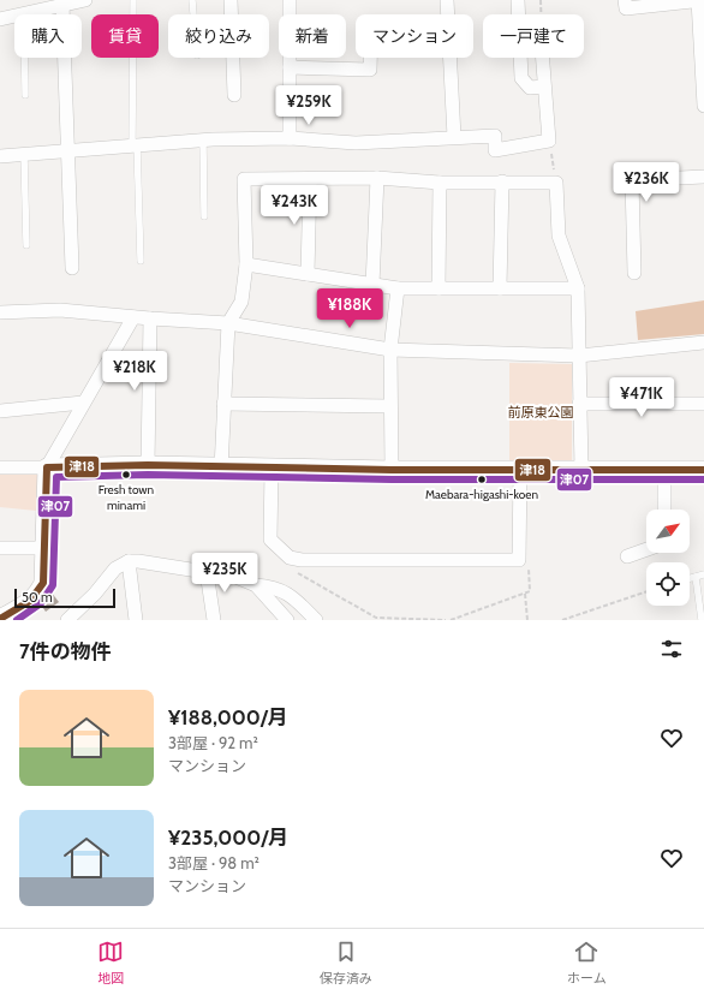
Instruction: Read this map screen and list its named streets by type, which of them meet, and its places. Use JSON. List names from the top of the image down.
{
  "parks": ["前原東公園"],
  "places": ["Fresh town minami", "Maebara-higashi-koen"],
  "lines": ["transit line 津18", "transit line 津07"],
  "scale_bar": "50 m",
  "north": "top right",
  "page": {
    "chip": [
      "購入",
      "賃貸",
      "絞り込み",
      "新着",
      "マンション",
      "一戸建て"
    ],
    "price": [
      "¥259K",
      "¥236K",
      "¥243K",
      "¥188K",
      "¥218K",
      "¥471K",
      "¥235K"
    ],
    "scale": "50 m",
    "heading": "7件の物件",
    "list": [
      {
        "name": "¥188,000/月",
        "note": "3部屋 · 92 m² · マンション"
      },
      {
        "name": "¥235,000/月",
        "note": "3部屋 · 98 m² · マンション"
      }
    ],
    "tabs": ["地図", "保存済み", "ホーム"]
  }
}
